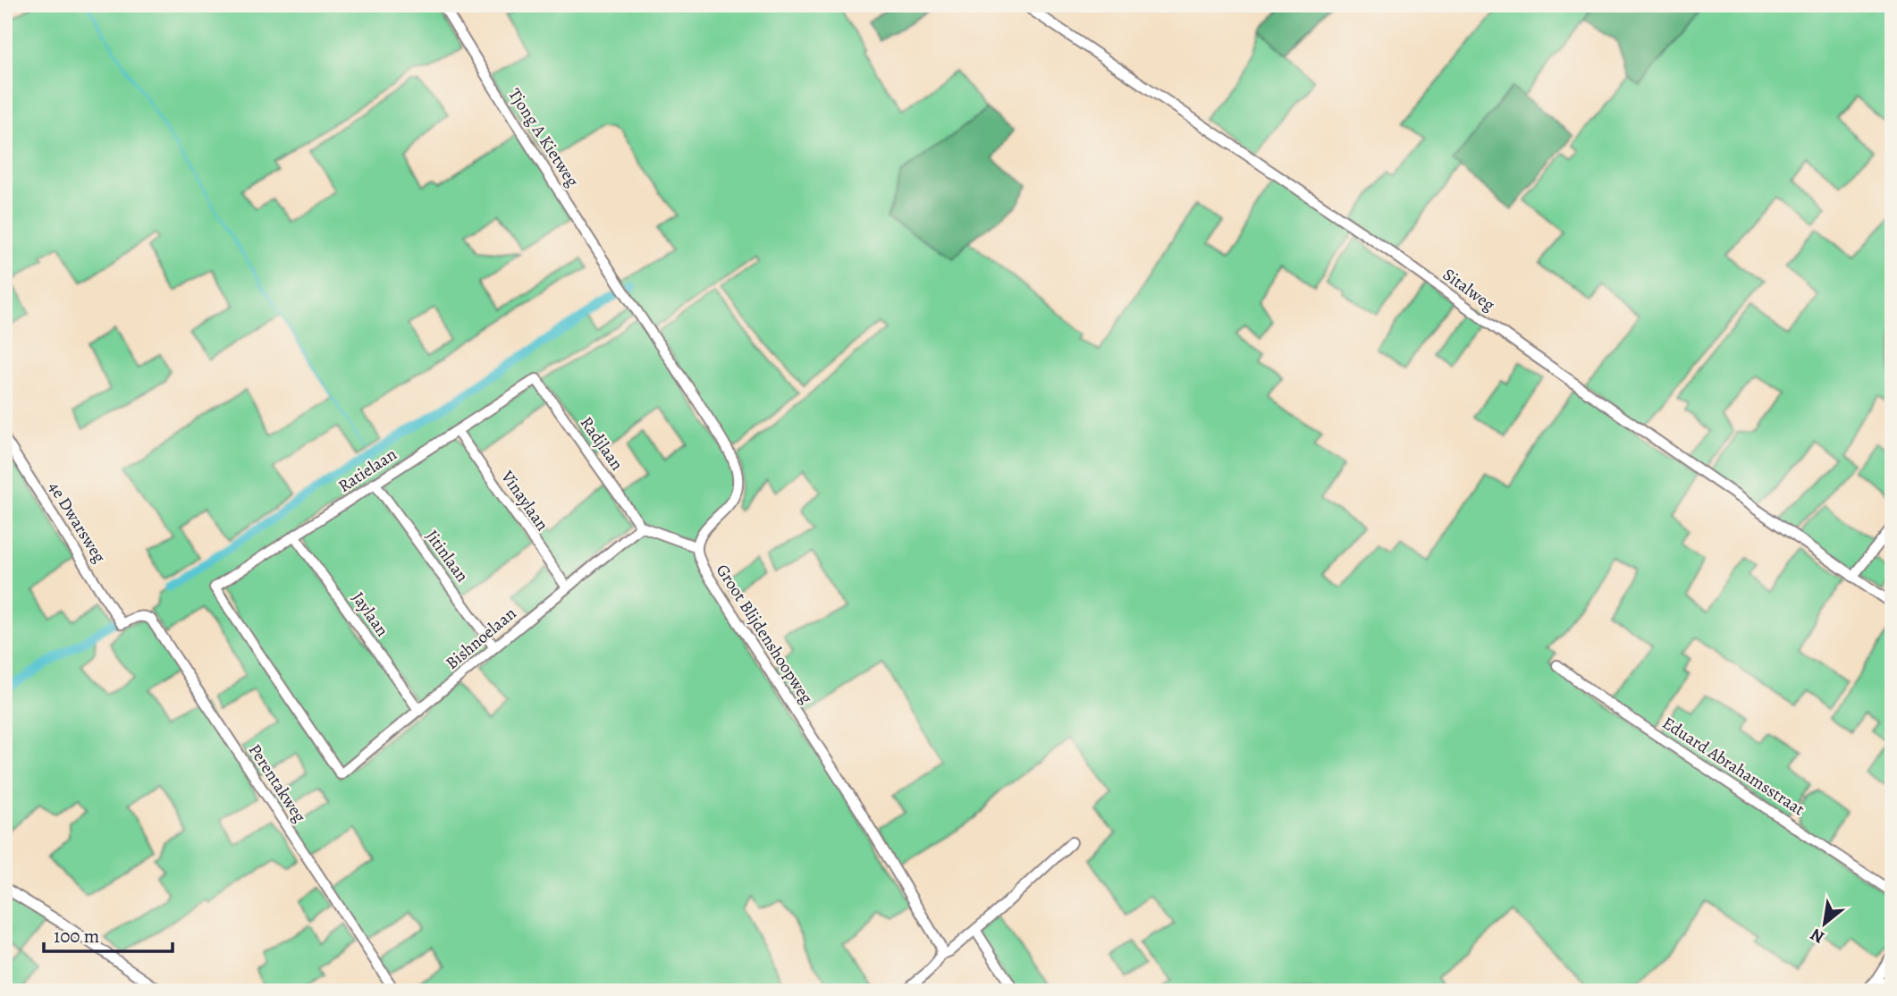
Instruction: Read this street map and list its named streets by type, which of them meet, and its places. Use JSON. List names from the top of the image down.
{
  "streets": {
    "street": [
      "Tjong A Kietweg",
      "Sitalweg",
      "Radjlaan",
      "Ratielaan",
      "Vinaylaan",
      "4e Dwarsweg",
      "Jitinlaan",
      "Jaylaan",
      "Groot Blijdenshoopweg",
      "Bishnoelaan",
      "Eduard Abrahamsstraat",
      "Perentakweg"
    ]
  },
  "crossings": [
    ["Tjong A Kietweg", "Groot Blijdenshoopweg"],
    ["Radjlaan", "Ratielaan"],
    ["Radjlaan", "Bishnoelaan"],
    ["Ratielaan", "Vinaylaan"],
    ["Ratielaan", "Jitinlaan"],
    ["Ratielaan", "Jaylaan"],
    ["Ratielaan", "Bishnoelaan"],
    ["Vinaylaan", "Bishnoelaan"],
    ["4e Dwarsweg", "Perentakweg"],
    ["Jitinlaan", "Bishnoelaan"],
    ["Jaylaan", "Bishnoelaan"]
  ],
  "scale_bar": "100 m",
  "north": "bottom left"
}
